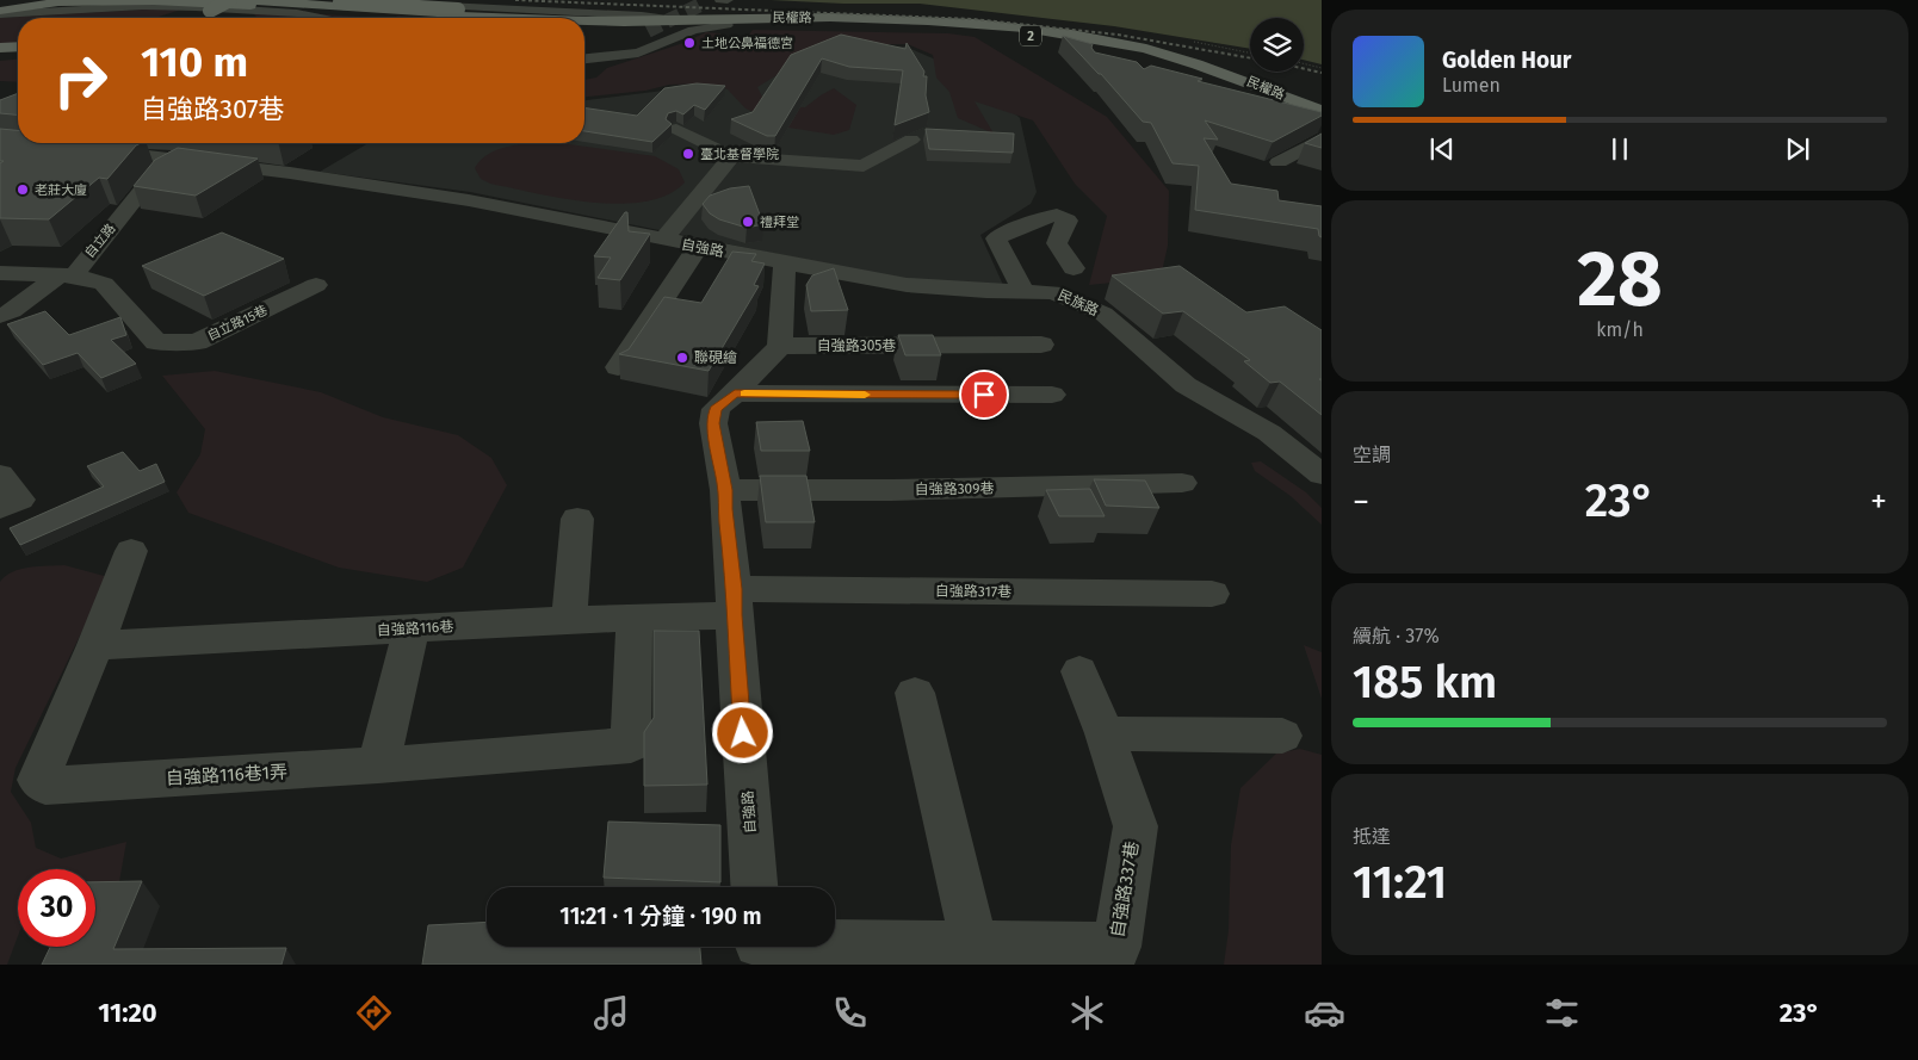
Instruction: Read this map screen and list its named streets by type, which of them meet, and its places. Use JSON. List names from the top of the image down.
{
  "streets": {
    "main road": ["民權路", "2"],
    "street": [
      "自立路",
      "自強路",
      "民族路",
      "自立路15巷",
      "自強路305巷",
      "自強路309巷",
      "自強路317巷",
      "自強路116巷",
      "自強路116巷1弄",
      "自強路337巷"
    ]
  },
  "crossings": [
    ["自立路", "自強路"],
    ["自立路", "自立路15巷"],
    ["自強路", "民族路"],
    ["自強路", "自強路305巷"],
    ["自強路", "自強路309巷"],
    ["自強路", "自強路317巷"],
    ["自強路", "自強路116巷"],
    ["自強路317巷", "自強路116巷"],
    ["自強路116巷", "自強路116巷1弄"]
  ],
  "places": [
    "土地公鼻福德宮",
    "臺北基督學院",
    "老莊大廈",
    "禮拜堂",
    "聯硯繪"
  ],
  "page": {
    "turn": ["110 m", "自強路307巷"],
    "song": ["Golden Hour", "Lumen"],
    "tile": [
      ["28", "km/h"],
      "空調",
      ["續航 · 37%", "185 km"],
      ["抵達", "11:21"]
    ],
    "heat": ["−", "23°", "+"],
    "limit": "30",
    "trip": "11:21 · 1 分鐘 · 190 m",
    "tabs": ["11:20", "23°"]
  }
}
